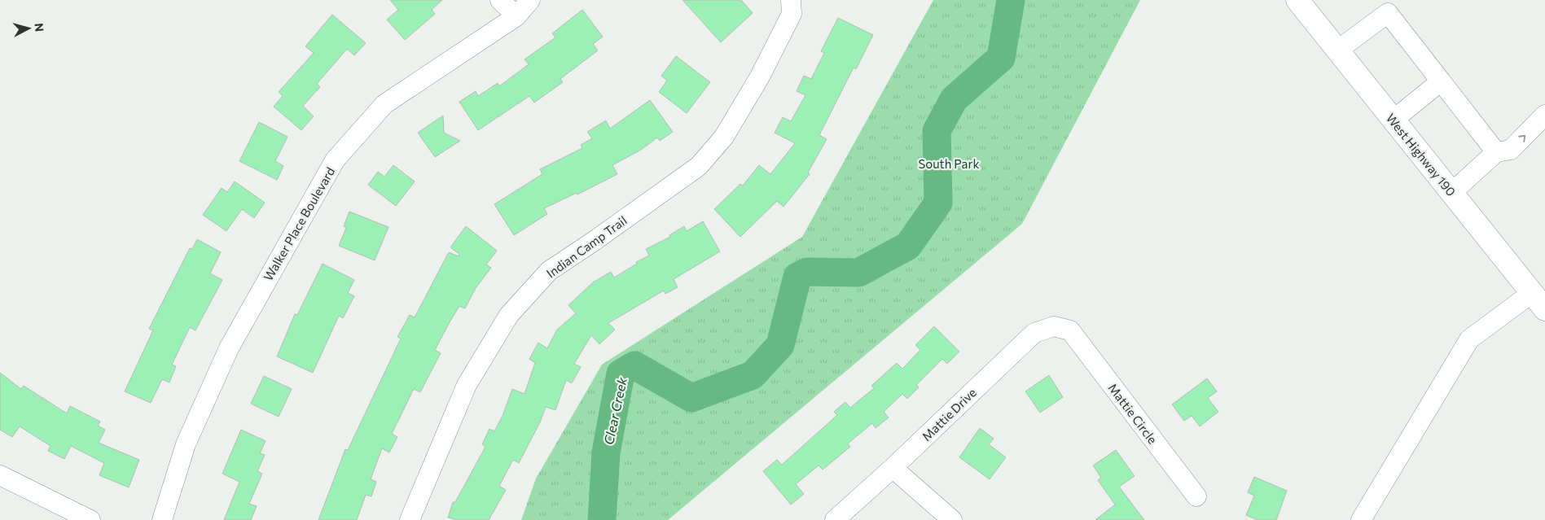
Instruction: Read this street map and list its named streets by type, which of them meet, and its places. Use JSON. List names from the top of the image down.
{
  "streets": {
    "main road": ["West Highway 190"],
    "street": [
      "Walker Place Boulevard",
      "Indian Camp Trail",
      "Mattie Circle",
      "Mattie Drive"
    ]
  },
  "crossings": [
    ["Mattie Circle", "Mattie Drive"]
  ],
  "water": ["Clear Creek"],
  "parks": ["South Park"],
  "north": "right"
}
